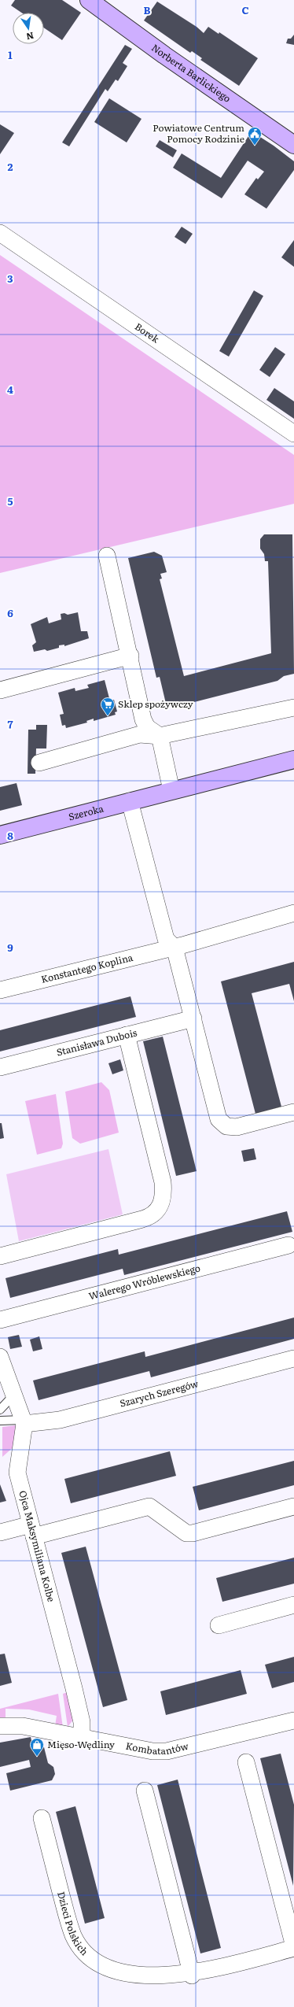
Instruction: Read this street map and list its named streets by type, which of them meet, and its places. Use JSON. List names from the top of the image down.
{
  "streets": {
    "street": [
      "Norberta Barlickiego",
      "Borek",
      "Szeroka",
      "Konstantego Koplina",
      "Stanisława Dubois",
      "Walerego Wróblewskiego",
      "Szarych Szeregów",
      "Ojca Maksymiliana Kolbe",
      "Kombatantów",
      "Dzieci Polskich"
    ]
  },
  "crossings": [
    ["Szarych Szeregów", "Ojca Maksymiliana Kolbe"],
    ["Ojca Maksymiliana Kolbe", "Kombatantów"]
  ],
  "places": {
    "public building": ["Powiatowe Centrum Pomocy Rodzinie"],
    "supermarket": ["Sklep spożywczy"],
    "shop": ["Mięso-Wędliny"]
  },
  "north": "bottom",
  "grid": {
    "columns": ["B", "C"],
    "rows": [
      "1",
      "2",
      "3",
      "4",
      "5",
      "6",
      "7",
      "8",
      "9"
    ]
  }
}
